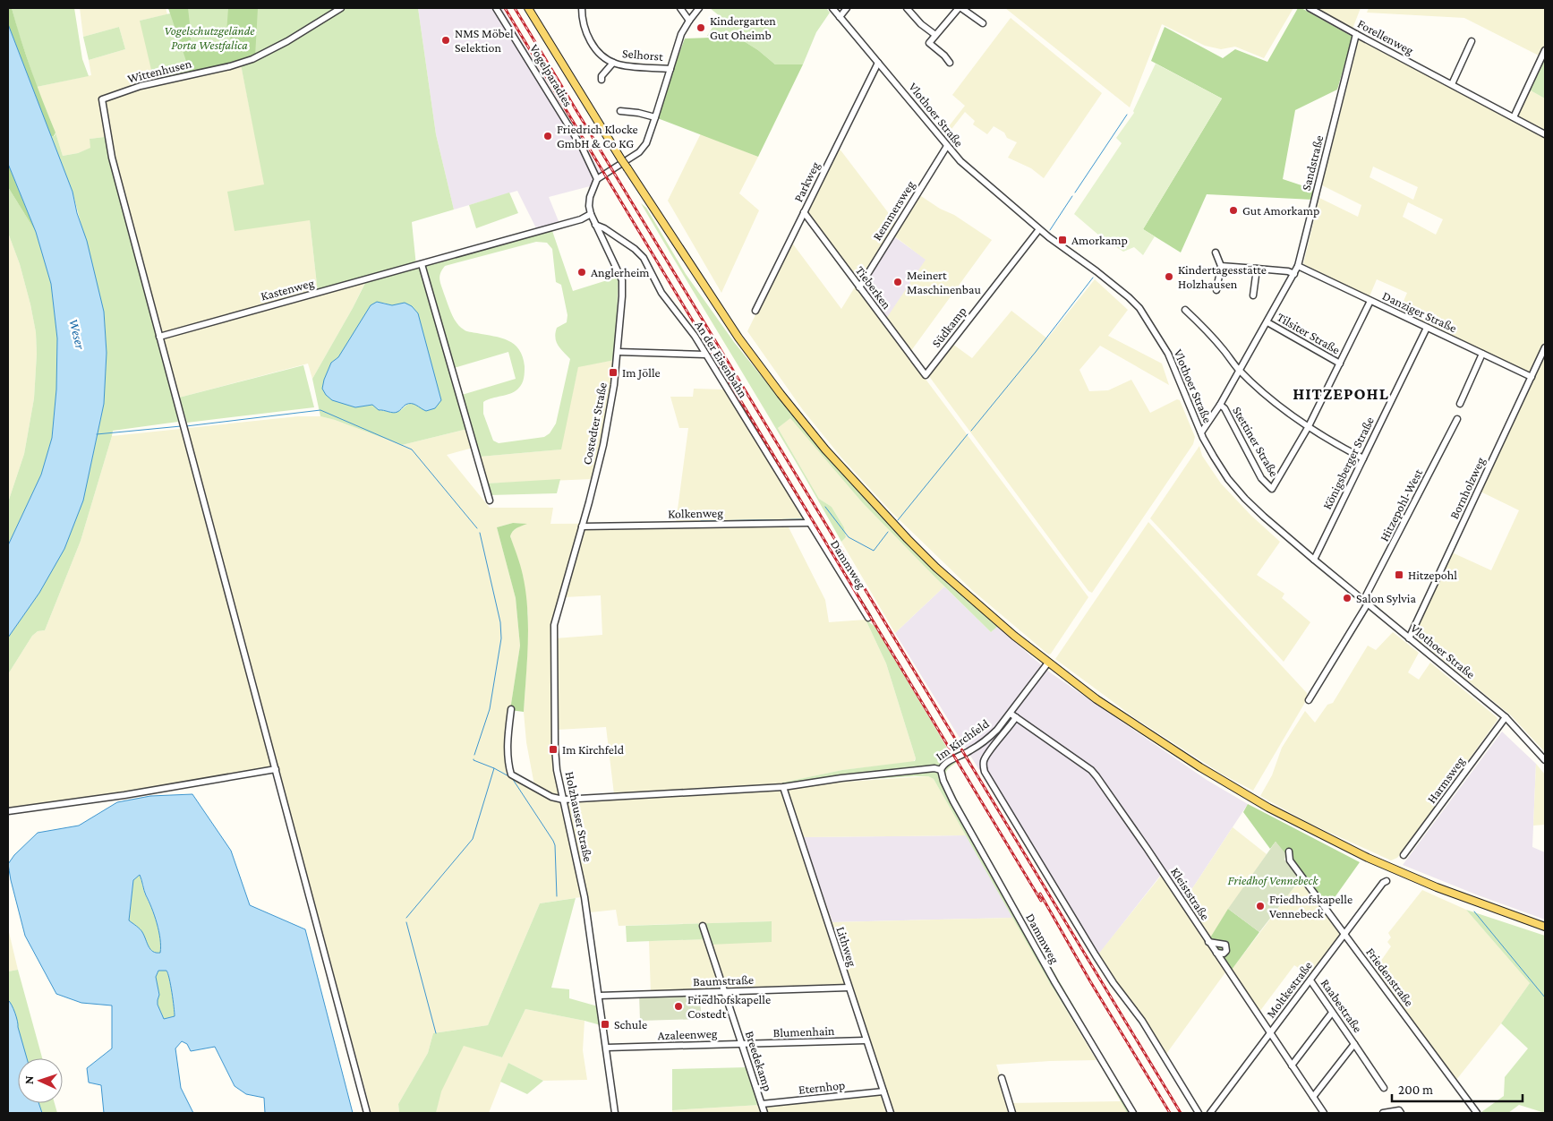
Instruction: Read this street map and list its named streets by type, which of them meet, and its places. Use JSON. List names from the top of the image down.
{
  "streets": {
    "street": [
      "Forellenweg",
      "Selhorst",
      "Wittenhusen",
      "Vogelparadies",
      "Vlothoer Straße",
      "Sandstraße",
      "Parkweg",
      "Remmersweg",
      "Tieberken",
      "Kastenweg",
      "Danziger Straße",
      "Südkamp",
      "Tilsiter Straße",
      "An der Eisenbahn",
      "Costedter Straße",
      "Stettiner Straße",
      "Königsberger Straße",
      "Bornholzweg",
      "Hitzepohl-West",
      "Kolkenweg",
      "Dammweg",
      "Im Kirchfeld",
      "Harmsweg",
      "Holzhauser Straße",
      "Kleiststraße",
      "Lithweg",
      "Friedenstraße",
      "Baumstraße",
      "Moltkestraße",
      "Raabestraße",
      "Blumenhain",
      "Azaleenweg",
      "Breedekamp",
      "Eternhop"
    ]
  },
  "crossings": [
    ["Forellenweg", "Sandstraße"],
    ["Wittenhusen", "Kastenweg"],
    ["Vogelparadies", "Costedter Straße"],
    ["Vlothoer Straße", "Sandstraße"],
    ["Vlothoer Straße", "Parkweg"],
    ["Vlothoer Straße", "Remmersweg"],
    ["Vlothoer Straße", "Südkamp"],
    ["Vlothoer Straße", "Königsberger Straße"],
    ["Vlothoer Straße", "Bornholzweg"],
    ["Vlothoer Straße", "Hitzepohl-West"],
    ["Vlothoer Straße", "Harmsweg"],
    ["Sandstraße", "Danziger Straße"],
    ["Sandstraße", "Tilsiter Straße"],
    ["Sandstraße", "Stettiner Straße"],
    ["Parkweg", "Tieberken"],
    ["Remmersweg", "Tieberken"],
    ["Tieberken", "Südkamp"],
    ["Kastenweg", "Costedter Straße"],
    ["Danziger Straße", "Königsberger Straße"],
    ["Danziger Straße", "Bornholzweg"],
    ["An der Eisenbahn", "Costedter Straße"],
    ["An der Eisenbahn", "Kolkenweg"],
    ["An der Eisenbahn", "Dammweg"],
    ["Costedter Straße", "Kolkenweg"],
    ["Costedter Straße", "Holzhauser Straße"],
    ["Kolkenweg", "Dammweg"],
    ["Kolkenweg", "Holzhauser Straße"],
    ["Dammweg", "Im Kirchfeld"],
    ["Im Kirchfeld", "Holzhauser Straße"],
    ["Im Kirchfeld", "Kleiststraße"],
    ["Im Kirchfeld", "Lithweg"],
    ["Holzhauser Straße", "Baumstraße"],
    ["Holzhauser Straße", "Azaleenweg"],
    ["Kleiststraße", "Moltkestraße"],
    ["Kleiststraße", "Raabestraße"],
    ["Lithweg", "Baumstraße"],
    ["Lithweg", "Blumenhain"],
    ["Lithweg", "Eternhop"],
    ["Friedenstraße", "Moltkestraße"],
    ["Baumstraße", "Breedekamp"],
    ["Moltkestraße", "Raabestraße"],
    ["Blumenhain", "Azaleenweg"],
    ["Blumenhain", "Breedekamp"],
    ["Azaleenweg", "Breedekamp"],
    ["Breedekamp", "Eternhop"]
  ],
  "districts": ["HITZEPOHL"],
  "water": ["Weser"],
  "parks": ["Vogelschutzgelände Porta Westfalica", "Friedhof Vennebeck"],
  "places": {
    "other": [
      "Kindergarten Gut Oheimb",
      "NMS Möbel Selektion",
      "Friedrich Klocke GmbH & Co KG",
      "Gut Amorkamp",
      "Anglerheim",
      "Kindertagesstätte Holzhausen",
      "Meinert Maschinenbau",
      "Salon Sylvia",
      "Friedhofskapelle Vennebeck",
      "Friedhofskapelle Costedt"
    ],
    "transit": [
      "Amorkamp",
      "Im Jölle",
      "Hitzepohl",
      "Im Kirchfeld",
      "Schule"
    ]
  },
  "scale_bar": "200 m",
  "north": "left"
}
